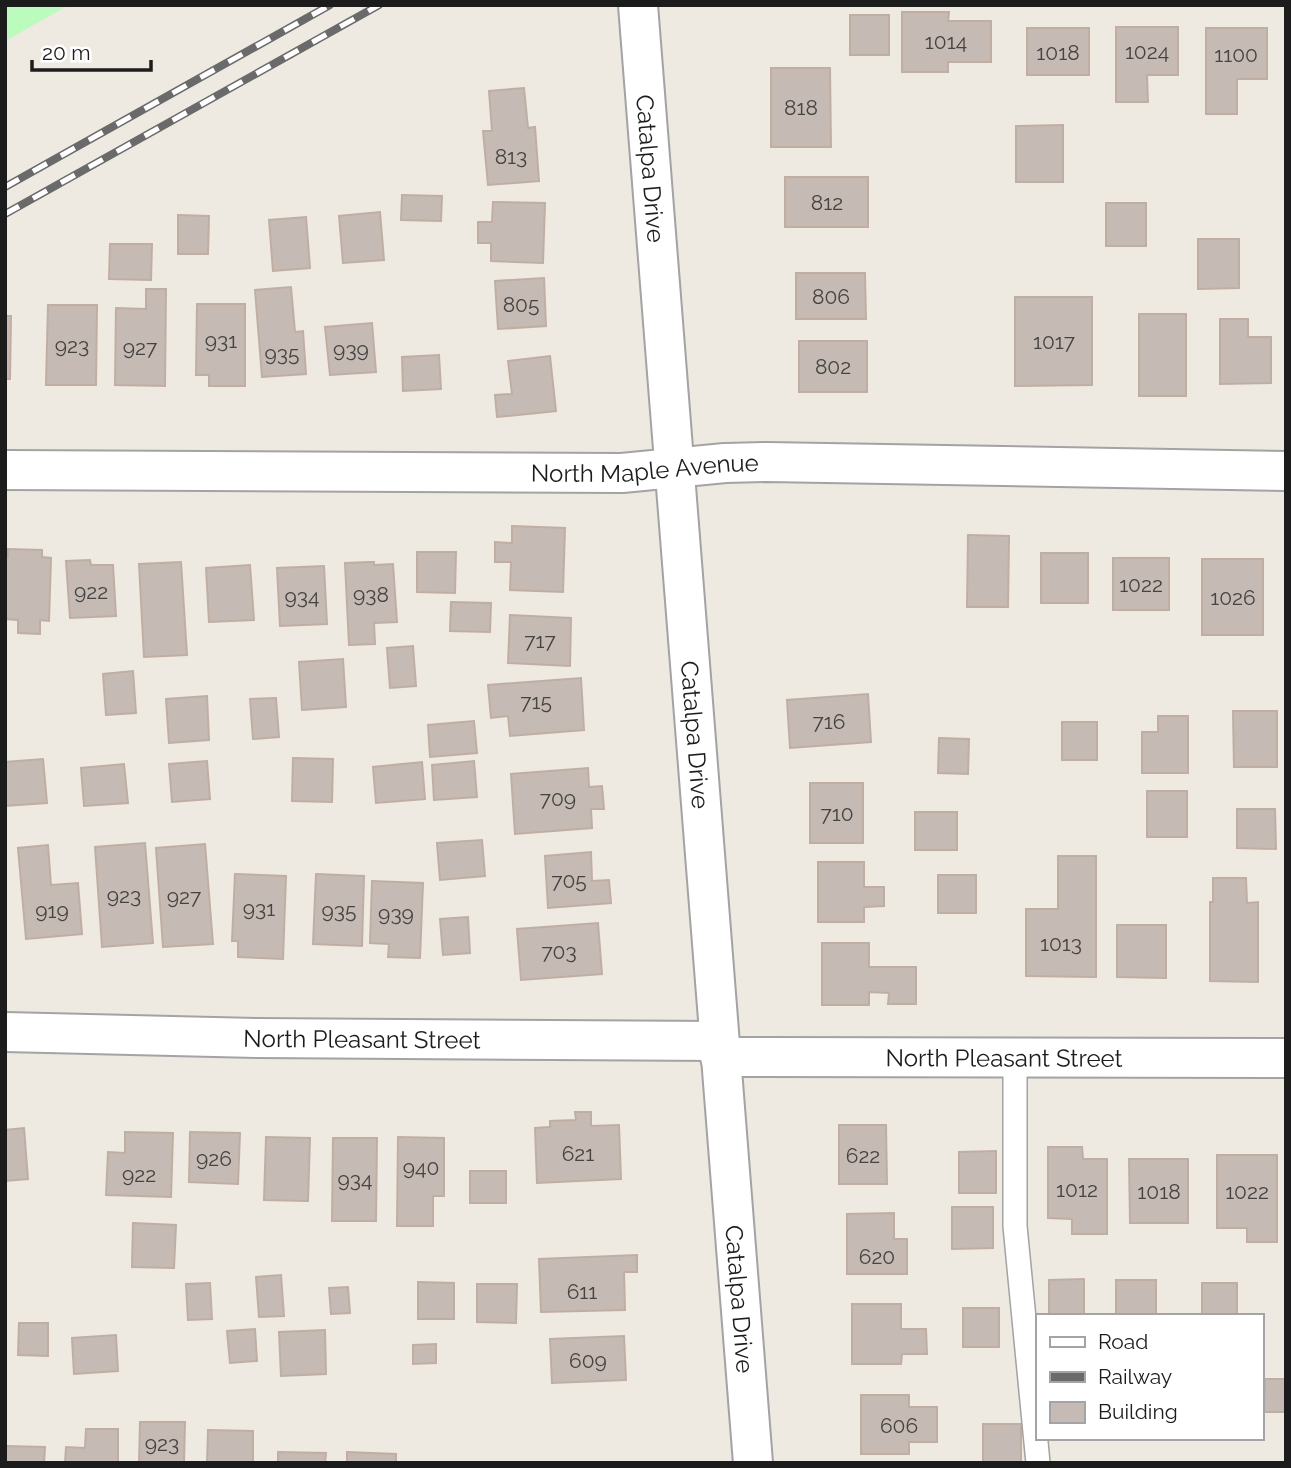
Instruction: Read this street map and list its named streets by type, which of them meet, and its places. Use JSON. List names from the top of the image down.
{
  "streets": {
    "street": ["Catalpa Drive", "North Maple Avenue", "North Pleasant Street"]
  },
  "crossings": [
    ["Catalpa Drive", "North Maple Avenue"],
    ["Catalpa Drive", "North Pleasant Street"]
  ],
  "house_numbers": [
    "1014",
    "1024",
    "1018",
    "1100",
    "818",
    "813",
    "812",
    "806",
    "805",
    "931",
    "1017",
    "923",
    "927",
    "939",
    "935",
    "802",
    "1022",
    "922",
    "938",
    "934",
    "1026",
    "717",
    "715",
    "716",
    "709",
    "710",
    "705",
    "923",
    "927",
    "931",
    "919",
    "935",
    "939",
    "1013",
    "703",
    "621",
    "622",
    "926",
    "940",
    "922",
    "934",
    "1012",
    "1018",
    "1022",
    "620",
    "611",
    "609",
    "606",
    "923"
  ],
  "legend": ["Road", "Railway", "Building"],
  "scale_bar": "20 m"
}
